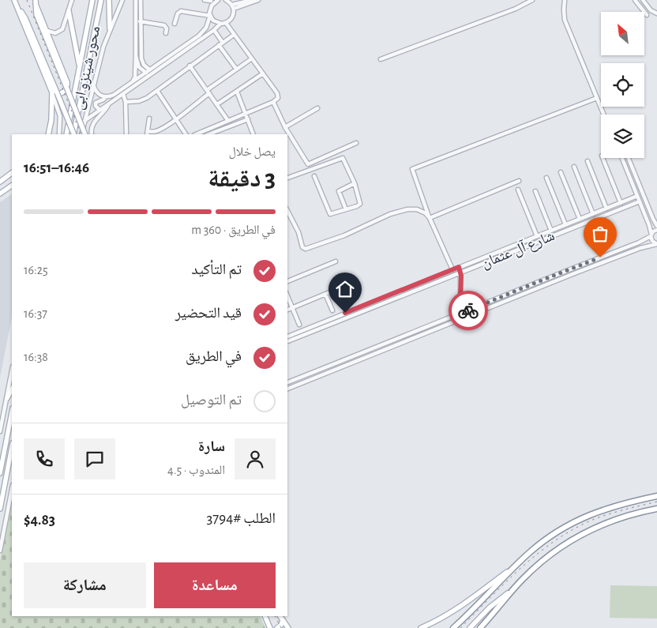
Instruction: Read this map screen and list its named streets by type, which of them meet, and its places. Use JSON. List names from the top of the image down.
{
  "streets": {
    "main road": ["محور شينزو ابى"],
    "street": ["شارع آل عثمان"]
  },
  "north": "top left",
  "page": {
    "heading": ["3 دقيقة", "يصل خلال", "16:46–16:51"],
    "panel": [
      "سارة",
      "المندوب · 4.5",
      "الطلب #3794",
      "$4.83"
    ],
    "bar": "في الطريق · 360 m",
    "list": [
      ["تم التأكيد", "16:25"],
      ["قيد التحضير", "16:37"],
      ["في الطريق", "16:38"],
      "تم التوصيل"
    ],
    "buttons": ["مساعدة", "مشاركة"]
  }
}
